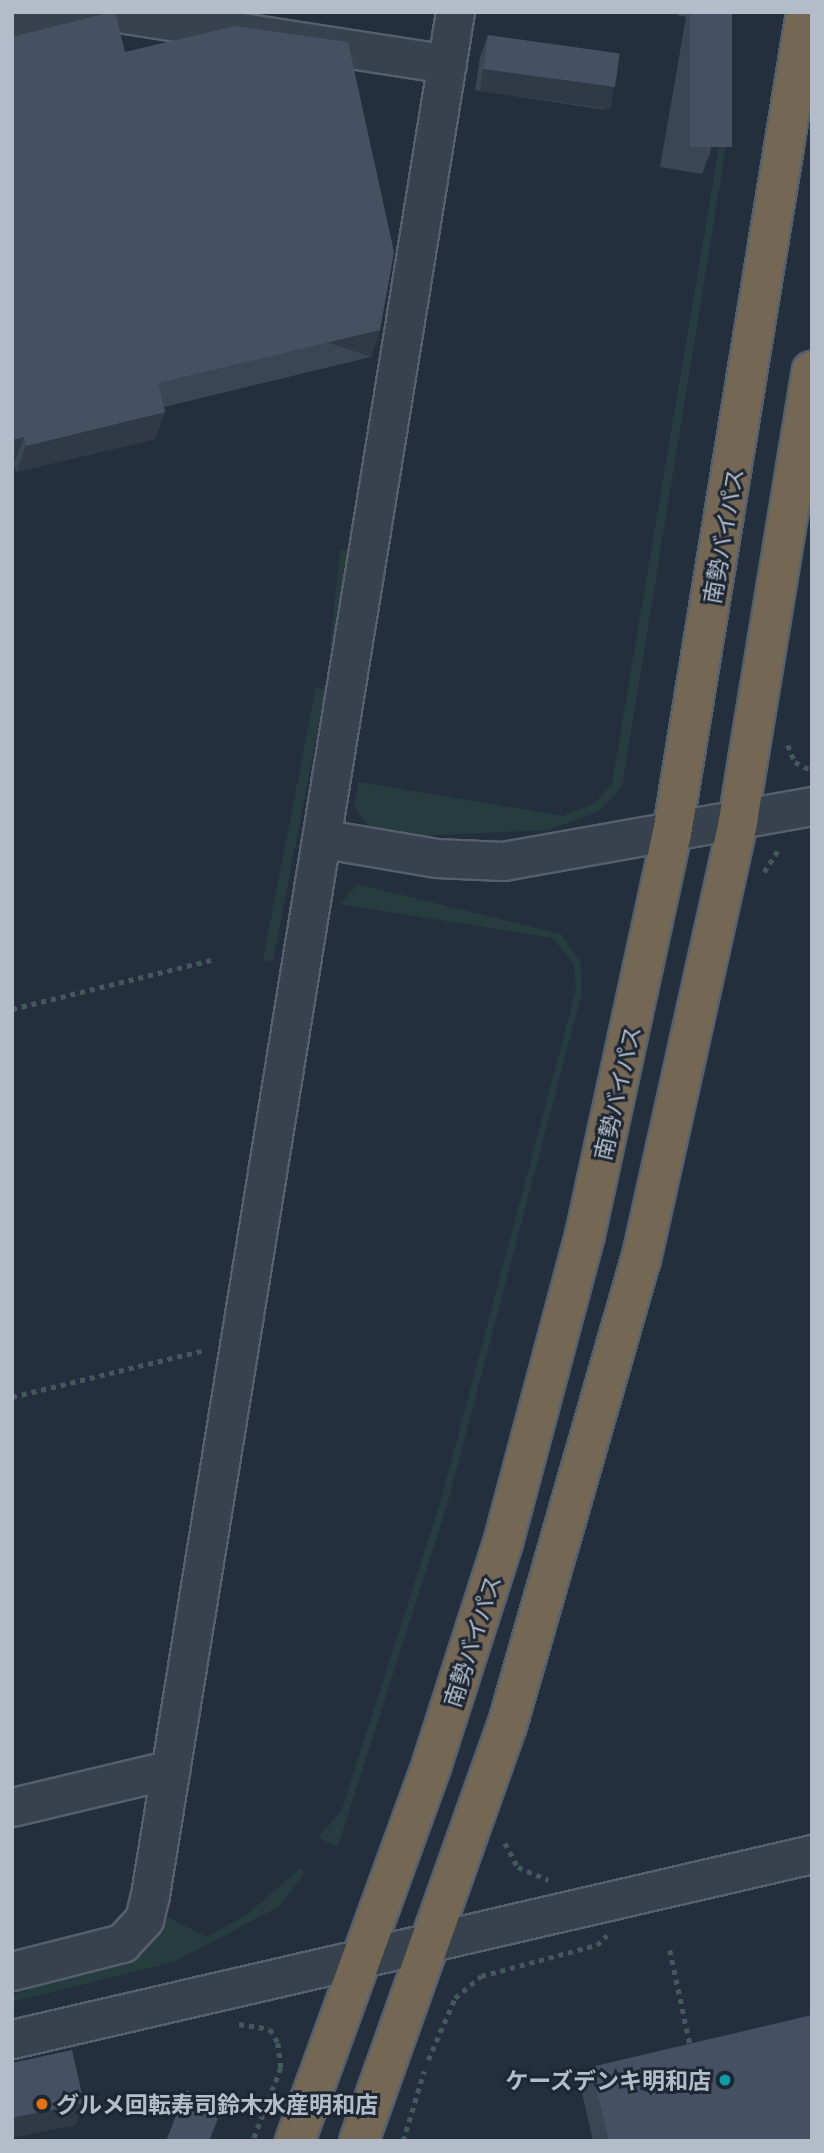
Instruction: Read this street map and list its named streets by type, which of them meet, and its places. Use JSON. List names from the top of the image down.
{
  "streets": {
    "highway": ["南勢バイパス"]
  },
  "places": ["ケーズデンキ明和店", "グルメ回転寿司鈴木水産明和店"]
}
